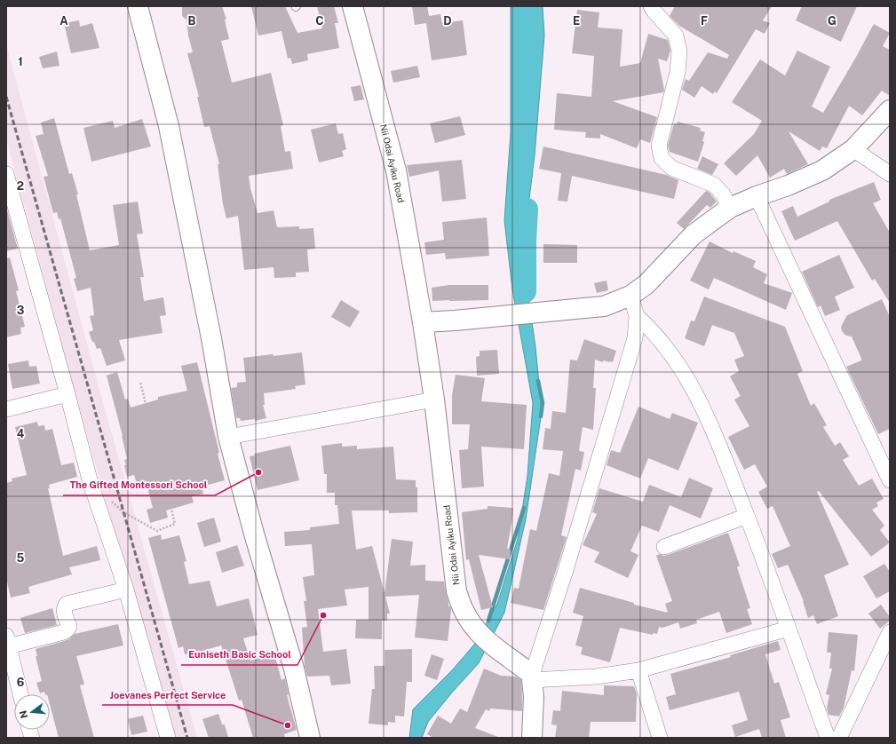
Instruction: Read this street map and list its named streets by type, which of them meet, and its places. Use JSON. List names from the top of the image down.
{
  "streets": {
    "street": ["Nii Odai Ayiku Road"]
  },
  "places": ["The Gifted Montessori School", "Euniseth Basic School", "Joevanes Perfect Service"],
  "north": "left",
  "grid": {
    "columns": [
      "A",
      "B",
      "C",
      "D",
      "E",
      "F",
      "G"
    ],
    "rows": [
      "1",
      "2",
      "3",
      "4",
      "5",
      "6"
    ]
  }
}
